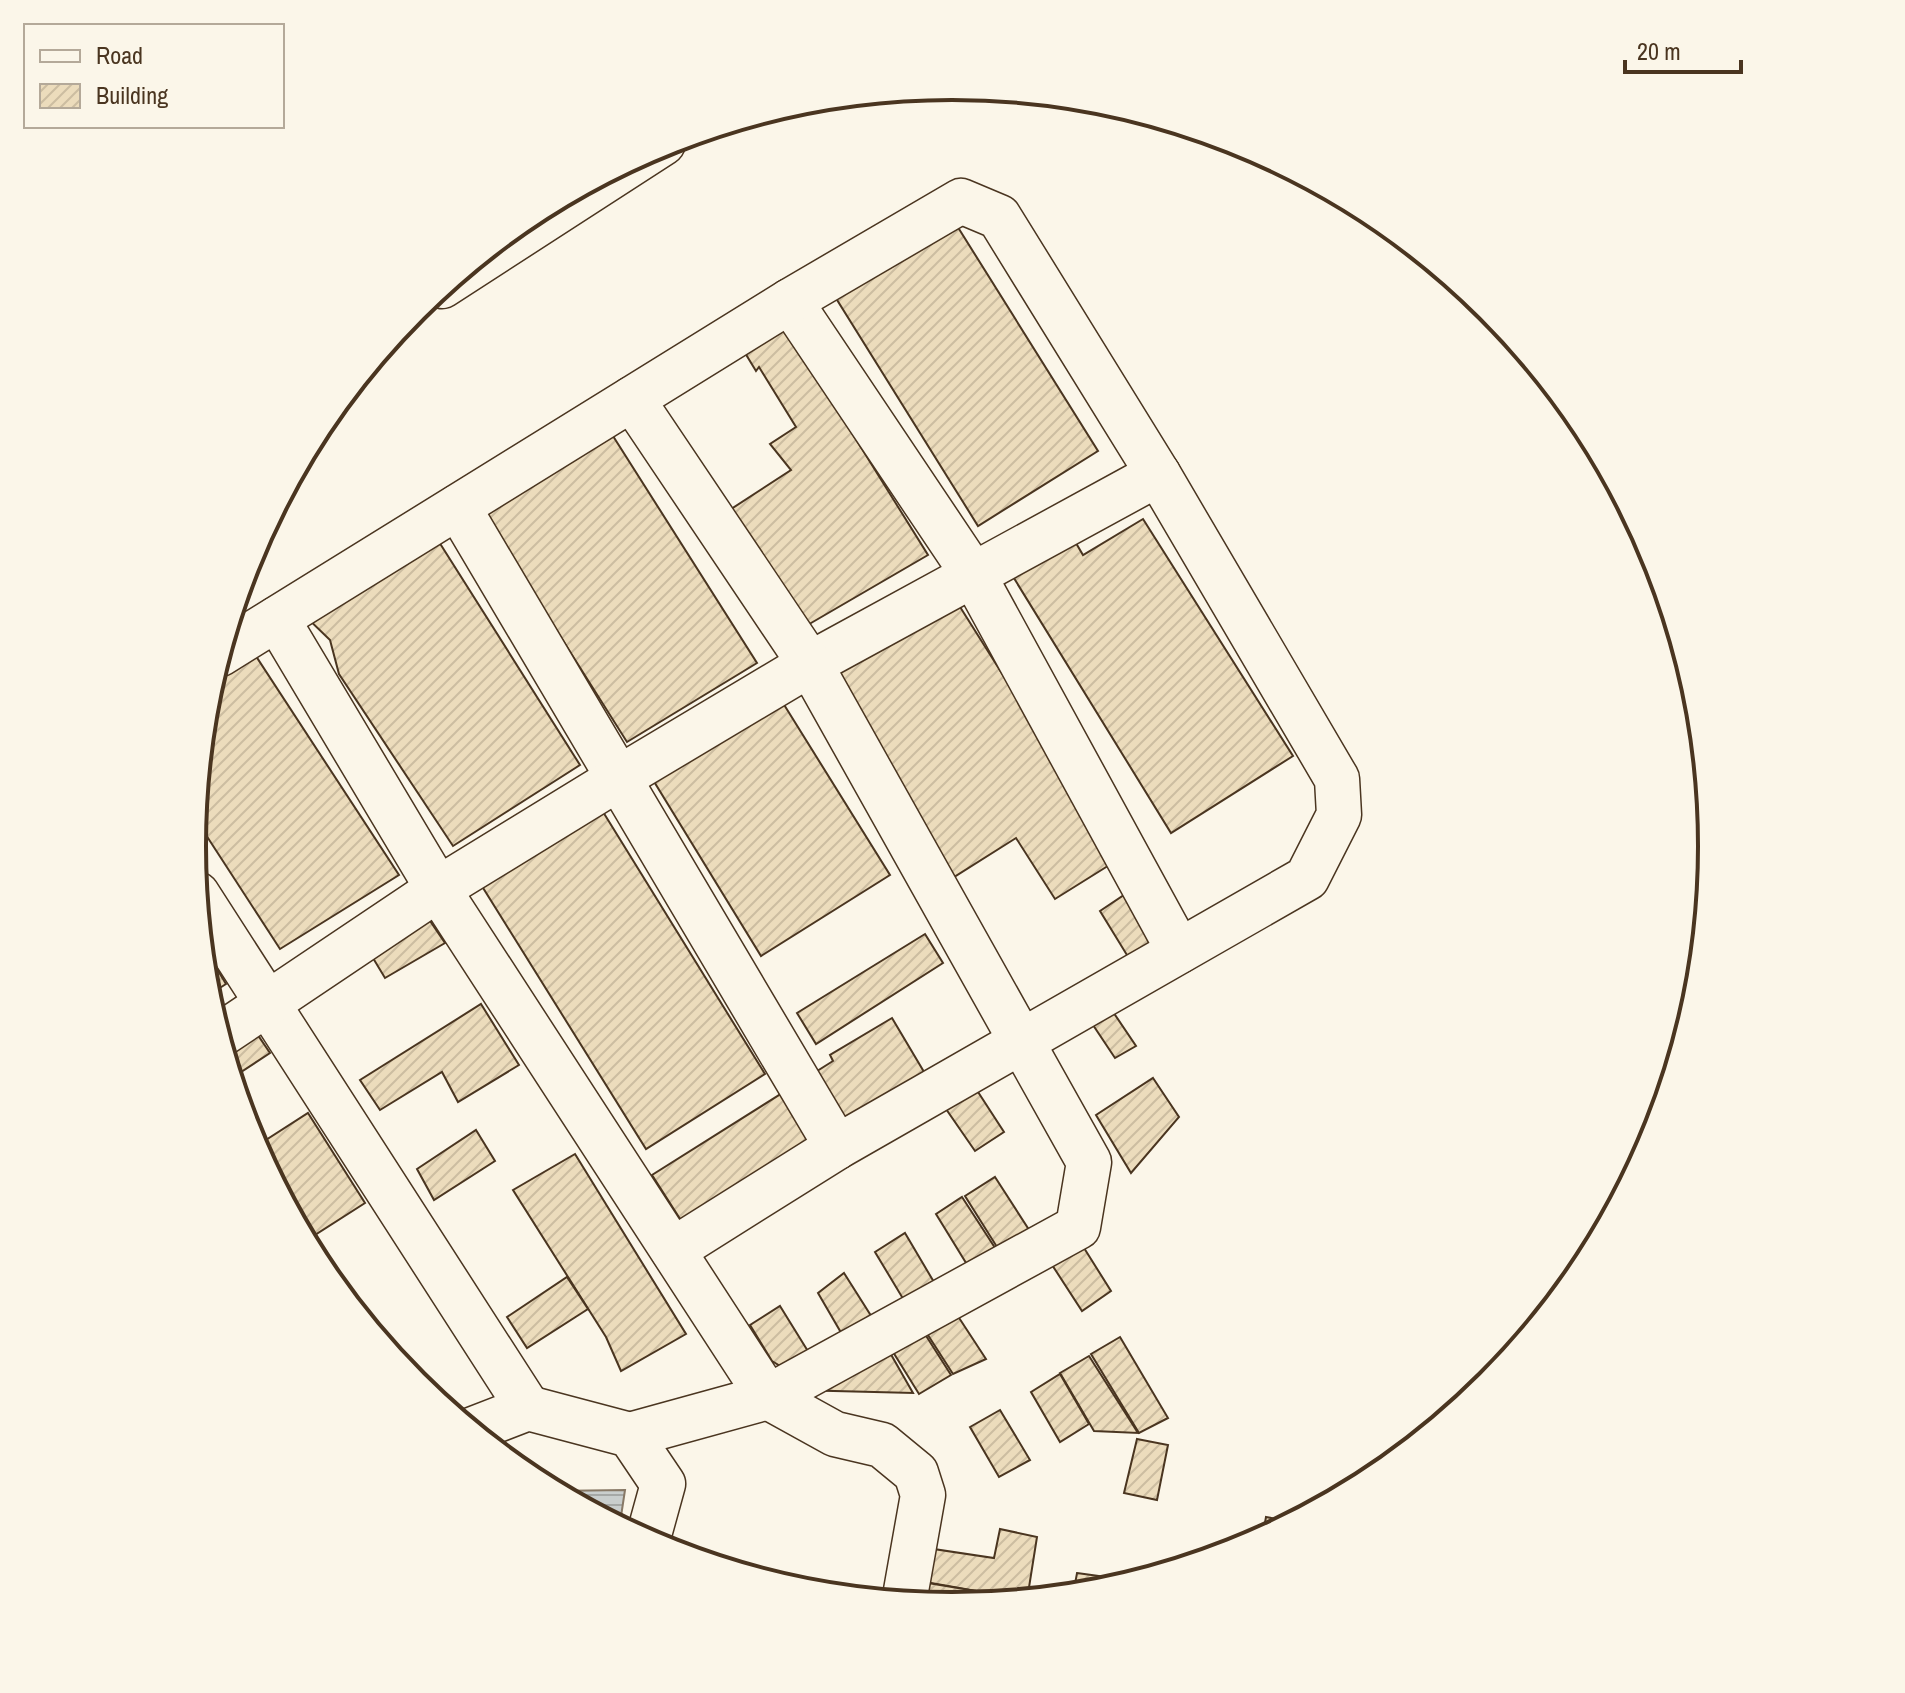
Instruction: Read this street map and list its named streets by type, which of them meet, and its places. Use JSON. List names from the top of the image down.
{
  "legend": ["Road", "Building"],
  "scale_bar": "20 m"
}
